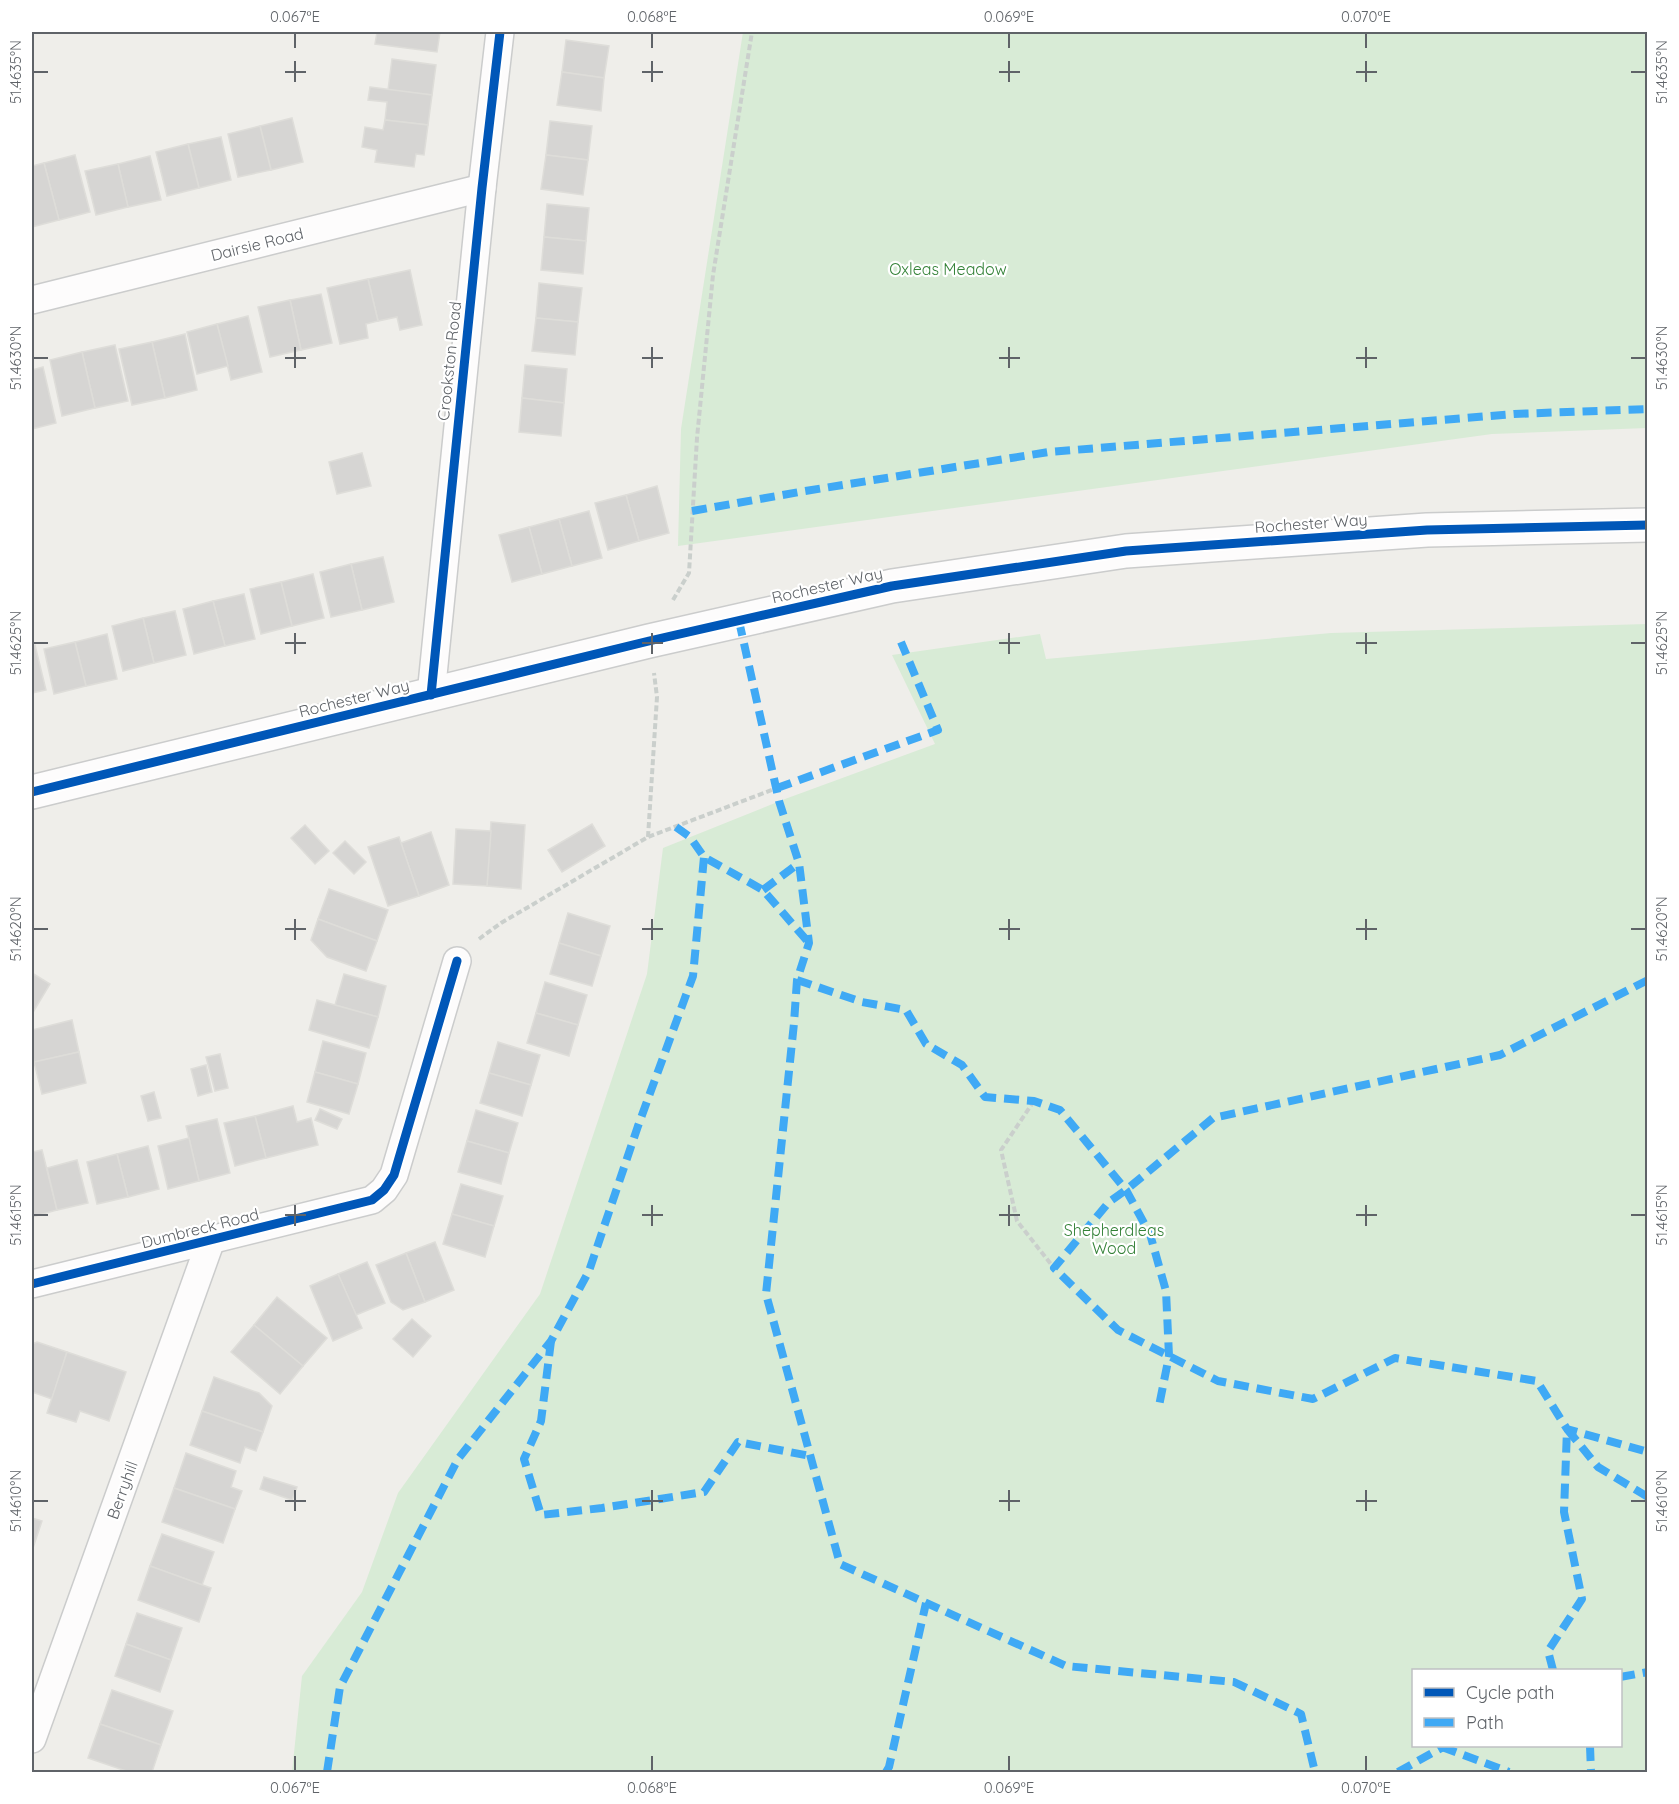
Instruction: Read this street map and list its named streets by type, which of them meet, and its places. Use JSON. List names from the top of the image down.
{
  "streets": {
    "street": [
      "Dairsie Road",
      "Crookston Road",
      "Rochester Way",
      "Dumbreck Road",
      "Berryhill"
    ]
  },
  "crossings": [
    ["Dairsie Road", "Crookston Road"],
    ["Crookston Road", "Rochester Way"],
    ["Dumbreck Road", "Berryhill"]
  ],
  "parks": ["Oxleas Meadow", "Shepherdleas Wood"],
  "legend": ["Cycle path", "Path"],
  "coordinates": [
    "0.067°E",
    "0.068°E",
    "0.069°E",
    "0.070°E",
    "51.4635°N",
    "51.4630°N",
    "51.4625°N",
    "51.4620°N",
    "51.4615°N",
    "51.4610°N"
  ]
}
